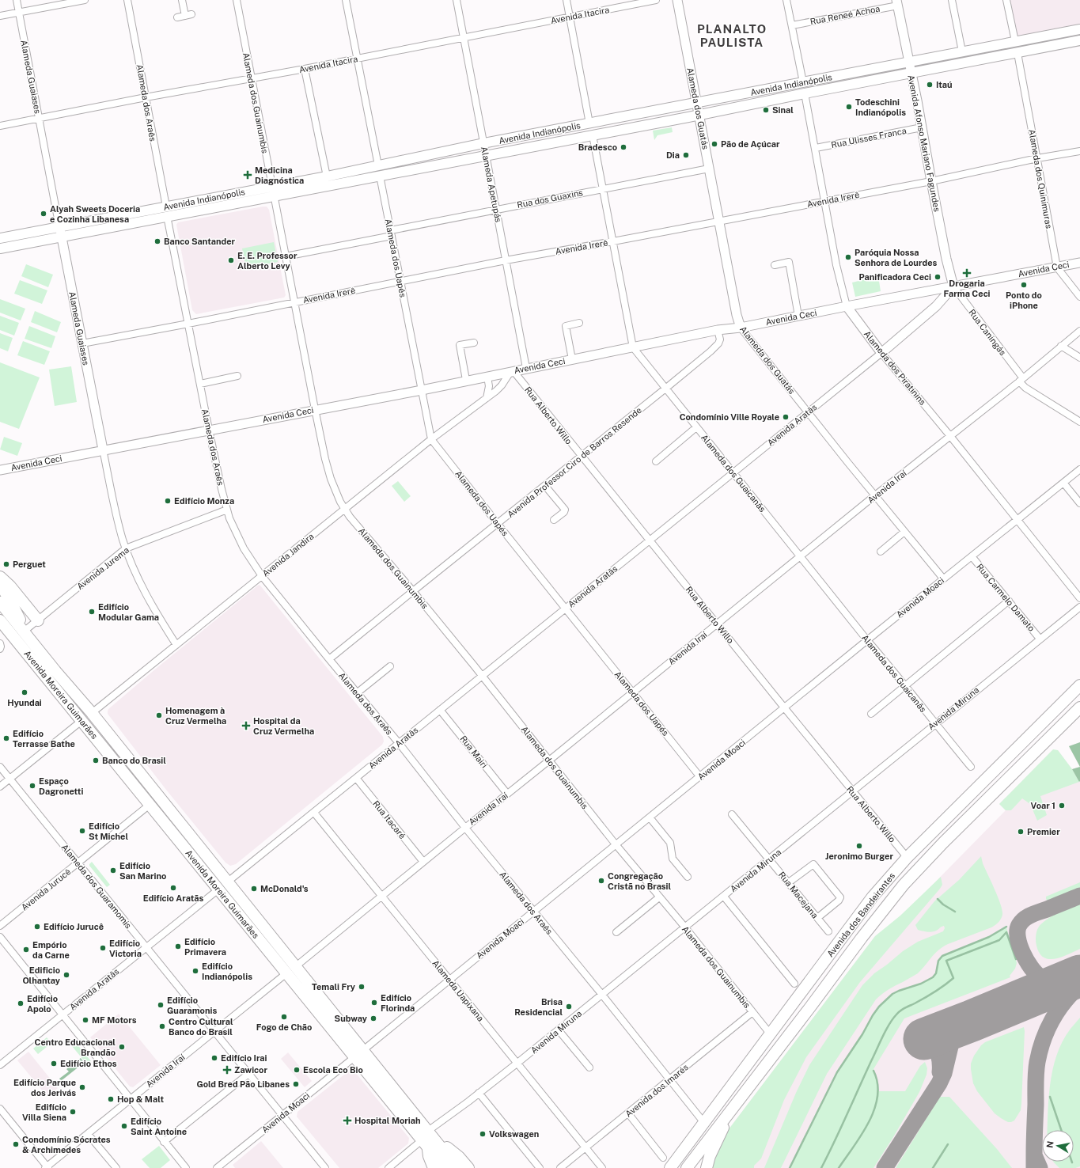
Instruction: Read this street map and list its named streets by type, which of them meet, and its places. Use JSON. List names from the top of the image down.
{
  "streets": {
    "highway": ["Avenida Moreira Guimarães", "Avenida dos Bandeirantes"],
    "main road": ["Avenida Indianópolis"],
    "street": [
      "Avenida Itacira",
      "Rua Reneé Achoa",
      "Alameda Guaiases",
      "Alameda dos Araês",
      "Alameda dos Guainumbis",
      "Alameda dos Guatás",
      "Rua Ulisses Franca",
      "Avenida Afonso Mariano Fagundes",
      "Alameda dos Quinimuras",
      "Alameda Apetupás",
      "Rua dos Guaxins",
      "Avenida Irerê",
      "Alameda dos Uapés",
      "Avenida Ceci",
      "Rua Caningás",
      "Alameda dos Piratinins",
      "Rua Alberto Willo",
      "Avenida Aratãs",
      "Avenida Professor Ciro de Barros Resende",
      "Alameda dos Guaicanãs",
      "Avenida Iraí",
      "Avenida Jandira",
      "Avenida Jurema",
      "Avenida Moaci",
      "Rua Carmelo Damato",
      "Avenida Miruna",
      "Rua Mairi",
      "Rua Itacaré",
      "Alameda dos Guaramomis",
      "Avenida Jurucê",
      "Rua Macejana",
      "Alameda Uapixana",
      "Avenida dos Imarés"
    ]
  },
  "crossings": [
    ["Avenida Itacira", "Alameda Guaiases"],
    ["Avenida Itacira", "Alameda dos Araês"],
    ["Avenida Itacira", "Alameda dos Guainumbis"],
    ["Avenida Itacira", "Alameda Apetupás"],
    ["Rua Reneé Achoa", "Avenida Afonso Mariano Fagundes"],
    ["Alameda Guaiases", "Avenida Indianópolis"],
    ["Alameda Guaiases", "Avenida Irerê"],
    ["Alameda Guaiases", "Avenida Ceci"],
    ["Alameda Guaiases", "Avenida Jandira"],
    ["Alameda Guaiases", "Avenida Jurema"],
    ["Avenida Indianópolis", "Alameda dos Araês"],
    ["Avenida Indianópolis", "Alameda dos Guainumbis"],
    ["Avenida Indianópolis", "Alameda dos Guatás"],
    ["Avenida Indianópolis", "Avenida Afonso Mariano Fagundes"],
    ["Avenida Indianópolis", "Alameda dos Quinimuras"],
    ["Avenida Indianópolis", "Alameda Apetupás"],
    ["Avenida Indianópolis", "Alameda dos Uapés"],
    ["Avenida Indianópolis", "Alameda dos Piratinins"],
    ["Avenida Indianópolis", "Alameda dos Guaicanãs"],
    ["Alameda dos Araês", "Avenida Irerê"],
    ["Alameda dos Araês", "Avenida Ceci"],
    ["Alameda dos Araês", "Avenida Aratãs"],
    ["Alameda dos Araês", "Avenida Professor Ciro de Barros Resende"],
    ["Alameda dos Araês", "Avenida Iraí"],
    ["Alameda dos Araês", "Avenida Jandira"],
    ["Alameda dos Araês", "Avenida Jurema"],
    ["Alameda dos Araês", "Avenida Moaci"],
    ["Alameda dos Araês", "Avenida Miruna"],
    ["Alameda dos Araês", "Avenida dos Bandeirantes"],
    ["Alameda dos Araês", "Avenida dos Imarés"],
    ["Alameda dos Guainumbis", "Rua dos Guaxins"],
    ["Alameda dos Guainumbis", "Avenida Irerê"],
    ["Alameda dos Guainumbis", "Avenida Ceci"],
    ["Alameda dos Guainumbis", "Avenida Aratãs"],
    ["Alameda dos Guainumbis", "Avenida Professor Ciro de Barros Resende"],
    ["Alameda dos Guainumbis", "Avenida Iraí"],
    ["Alameda dos Guainumbis", "Avenida Jandira"],
    ["Alameda dos Guainumbis", "Avenida Moaci"],
    ["Alameda dos Guainumbis", "Avenida Miruna"],
    ["Alameda dos Guainumbis", "Avenida dos Bandeirantes"],
    ["Alameda dos Guainumbis", "Avenida dos Imarés"],
    ["Alameda dos Guatás", "Rua dos Guaxins"],
    ["Alameda dos Guatás", "Avenida Irerê"],
    ["Alameda dos Guatás", "Avenida Ceci"],
    ["Alameda dos Guatás", "Avenida Aratãs"],
    ["Alameda dos Guatás", "Avenida Iraí"],
    ["Alameda dos Guatás", "Avenida Moaci"],
    ["Rua Ulisses Franca", "Avenida Afonso Mariano Fagundes"],
    ["Rua Ulisses Franca", "Alameda dos Piratinins"],
    ["Avenida Afonso Mariano Fagundes", "Avenida Irerê"],
    ["Avenida Afonso Mariano Fagundes", "Avenida Ceci"],
    ["Avenida Afonso Mariano Fagundes", "Rua Caningás"],
    ["Avenida Afonso Mariano Fagundes", "Avenida Aratãs"],
    ["Alameda dos Quinimuras", "Avenida Irerê"],
    ["Alameda dos Quinimuras", "Avenida Ceci"],
    ["Alameda Apetupás", "Rua dos Guaxins"],
    ["Alameda Apetupás", "Avenida Irerê"],
    ["Alameda Apetupás", "Avenida Ceci"],
    ["Rua dos Guaxins", "Alameda dos Uapés"],
    ["Rua dos Guaxins", "Alameda dos Guaicanãs"],
    ["Avenida Irerê", "Alameda dos Uapés"],
    ["Avenida Irerê", "Alameda dos Piratinins"],
    ["Avenida Irerê", "Alameda dos Guaicanãs"],
    ["Alameda dos Uapés", "Avenida Ceci"],
    ["Alameda dos Uapés", "Avenida Aratãs"],
    ["Alameda dos Uapés", "Avenida Professor Ciro de Barros Resende"],
    ["Alameda dos Uapés", "Avenida Iraí"],
    ["Alameda dos Uapés", "Avenida Jandira"],
    ["Alameda dos Uapés", "Avenida Moaci"],
    ["Avenida Ceci", "Rua Caningás"],
    ["Avenida Ceci", "Alameda dos Piratinins"],
    ["Avenida Ceci", "Rua Alberto Willo"],
    ["Avenida Ceci", "Avenida Aratãs"],
    ["Avenida Ceci", "Avenida Professor Ciro de Barros Resende"],
    ["Avenida Ceci", "Alameda dos Guaicanãs"],
    ["Avenida Ceci", "Avenida Jandira"],
    ["Rua Caningás", "Avenida Aratãs"],
    ["Rua Caningás", "Avenida Iraí"],
    ["Alameda dos Piratinins", "Avenida Aratãs"],
    ["Alameda dos Piratinins", "Avenida Iraí"],
    ["Alameda dos Piratinins", "Avenida Moaci"],
    ["Rua Alberto Willo", "Avenida Aratãs"],
    ["Rua Alberto Willo", "Avenida Professor Ciro de Barros Resende"],
    ["Rua Alberto Willo", "Avenida Iraí"],
    ["Rua Alberto Willo", "Avenida Jandira"],
    ["Rua Alberto Willo", "Avenida Moaci"],
    ["Rua Alberto Willo", "Avenida Miruna"],
    ["Rua Alberto Willo", "Avenida dos Bandeirantes"],
    ["Avenida Aratãs", "Alameda dos Guaicanãs"],
    ["Avenida Aratãs", "Avenida Moreira Guimarães"],
    ["Avenida Aratãs", "Rua Mairi"],
    ["Avenida Aratãs", "Rua Itacaré"],
    ["Avenida Aratãs", "Alameda dos Guaramomis"],
    ["Avenida Aratãs", "Alameda Uapixana"],
    ["Avenida Professor Ciro de Barros Resende", "Alameda dos Guaicanãs"],
    ["Alameda dos Guaicanãs", "Avenida Iraí"],
    ["Alameda dos Guaicanãs", "Avenida Moaci"],
    ["Alameda dos Guaicanãs", "Avenida Miruna"],
    ["Avenida Iraí", "Avenida Moreira Guimarães"],
    ["Avenida Iraí", "Rua Mairi"],
    ["Avenida Iraí", "Rua Itacaré"],
    ["Avenida Iraí", "Alameda dos Guaramomis"],
    ["Avenida Iraí", "Alameda Uapixana"],
    ["Avenida Jandira", "Avenida Moreira Guimarães"],
    ["Avenida Jurema", "Avenida Moreira Guimarães"],
    ["Avenida Moaci", "Rua Carmelo Damato"],
    ["Avenida Moaci", "Avenida Moreira Guimarães"],
    ["Avenida Moaci", "Alameda dos Guaramomis"],
    ["Avenida Moaci", "Alameda Uapixana"],
    ["Rua Carmelo Damato", "Avenida Miruna"],
    ["Avenida Moreira Guimarães", "Avenida Miruna"],
    ["Avenida Moreira Guimarães", "Avenida Jurucê"],
    ["Avenida Miruna", "Rua Macejana"],
    ["Avenida Miruna", "Alameda Uapixana"],
    ["Alameda dos Guaramomis", "Avenida Jurucê"],
    ["Alameda Uapixana", "Avenida dos Imarés"]
  ],
  "districts": ["PLANALTO PAULISTA"],
  "places": {
    "other": [
      "Itaú",
      "Todeschini Indianópolis",
      "Sinal",
      "Pão de Açúcar",
      "Bradesco",
      "Dia",
      "Alyah Sweets Doceria e Cozinha Libanesa",
      "Banco Santander",
      "Paróquia Nossa Senhora de Lourdes",
      "E. E. Professor Alberto Levy",
      "Panificadora Ceci",
      "Ponto do iPhone",
      "Condomínio Ville Royale",
      "Edifício Monza",
      "Perguet",
      "Edifício Modular Gama",
      "Hyundai",
      "Homenagem à Cruz Vermelha",
      "Edifício Terrasse Bathe",
      "Banco do Brasil",
      "Espaço Dagronetti",
      "Voar 1",
      "Edifício St Michel",
      "Premier",
      "Jeronimo Burger",
      "Edifício San Marino",
      "Congregação Cristã no Brasil",
      "Edifício Aratãs",
      "McDonald's",
      "Edifício Jurucê",
      "Edifício Primavera",
      "Edifício Victoria",
      "Empório da Carne",
      "Edifício Indianópolis",
      "Edificio Olhantay",
      "Temali Fry",
      "Edifício Florinda",
      "Edifício Apolo",
      "Edifício Guaramonis",
      "Brisa Residencial",
      "Fogo de Chão",
      "Subway",
      "MF Motors",
      "Centro Cultural Banco do Brasil",
      "Centro Educacional Brandão",
      "Edifício Irai",
      "Edifício Ethos",
      "Escola Eco Bio",
      "Gold Bred Pão Libanes",
      "Edifício Parque dos Jerivás",
      "Hop & Malt",
      "Edifício Villa Siena",
      "Edifício Saint Antoine",
      "Volkswagen",
      "Condomínio Sócrates & Archimedes"
    ],
    "health": [
      "Medicina Diagnóstica",
      "Drogaria Farma Ceci",
      "Hospital da Cruz Vermelha",
      "Zawicor",
      "Hospital Moriah"
    ]
  },
  "north": "left"
}
